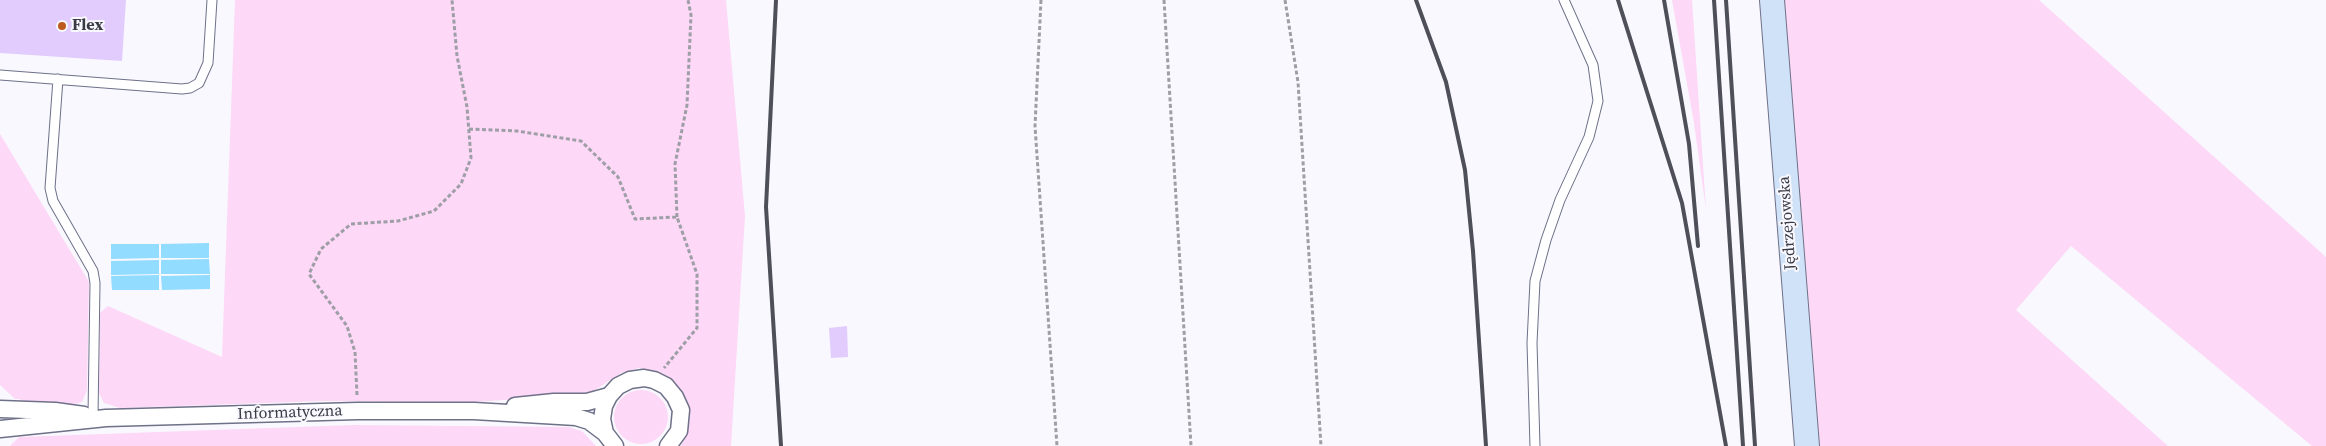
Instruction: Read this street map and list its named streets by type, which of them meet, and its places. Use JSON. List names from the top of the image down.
{
  "streets": {
    "street": ["Jędrzejowska", "Informatyczna"]
  },
  "places": ["Flex"]
}
